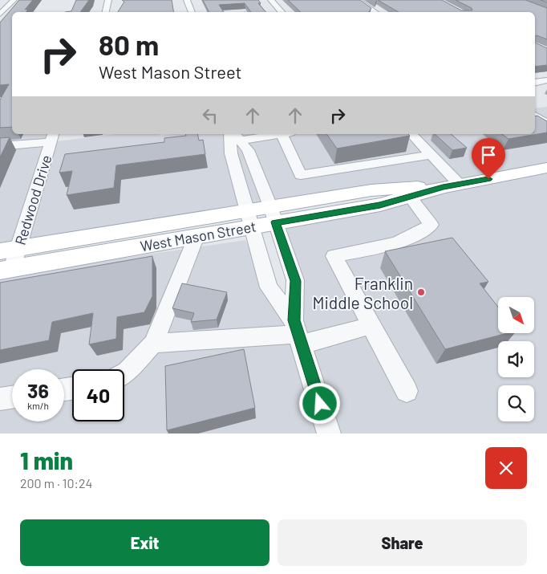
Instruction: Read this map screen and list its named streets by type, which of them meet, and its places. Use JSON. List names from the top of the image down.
{
  "streets": {
    "main road": ["West Mason Street"],
    "street": ["Redwood Drive"]
  },
  "crossings": [
    ["Redwood Drive", "West Mason Street"]
  ],
  "places": ["Franklin Middle School"],
  "north": "bottom right",
  "page": {
    "turn": ["80 m", "West Mason Street"],
    "speed": "36 km/h",
    "limit": "40",
    "heading": ["1 min", "200 m · 10:24"],
    "buttons": ["Exit", "Share"]
  }
}
